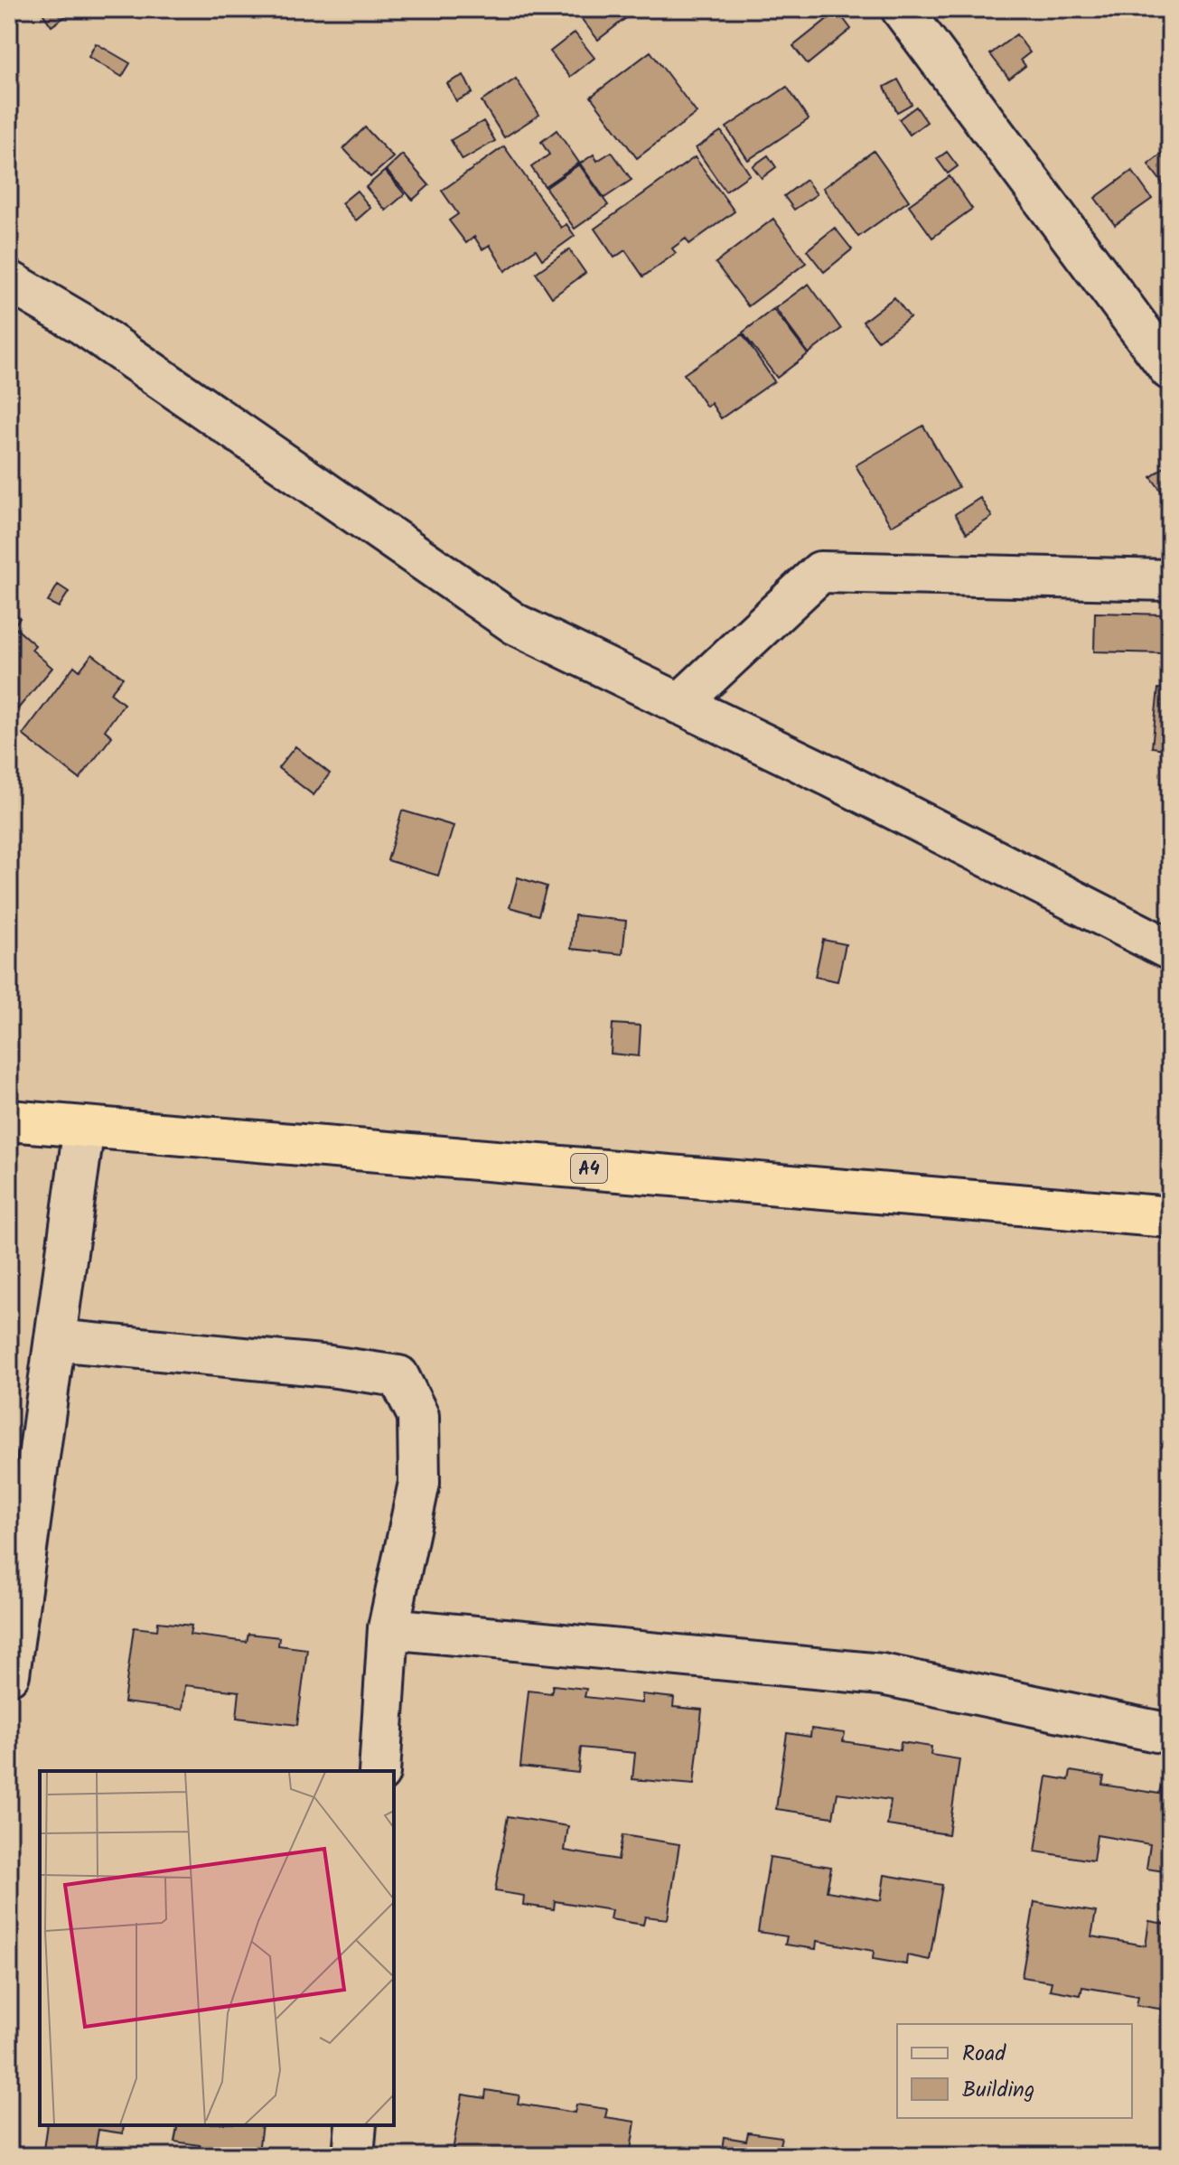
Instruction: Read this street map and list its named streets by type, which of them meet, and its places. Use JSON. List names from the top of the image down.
{
  "streets": {
    "highway": ["A4"]
  },
  "legend": ["Road", "Building"]
}
